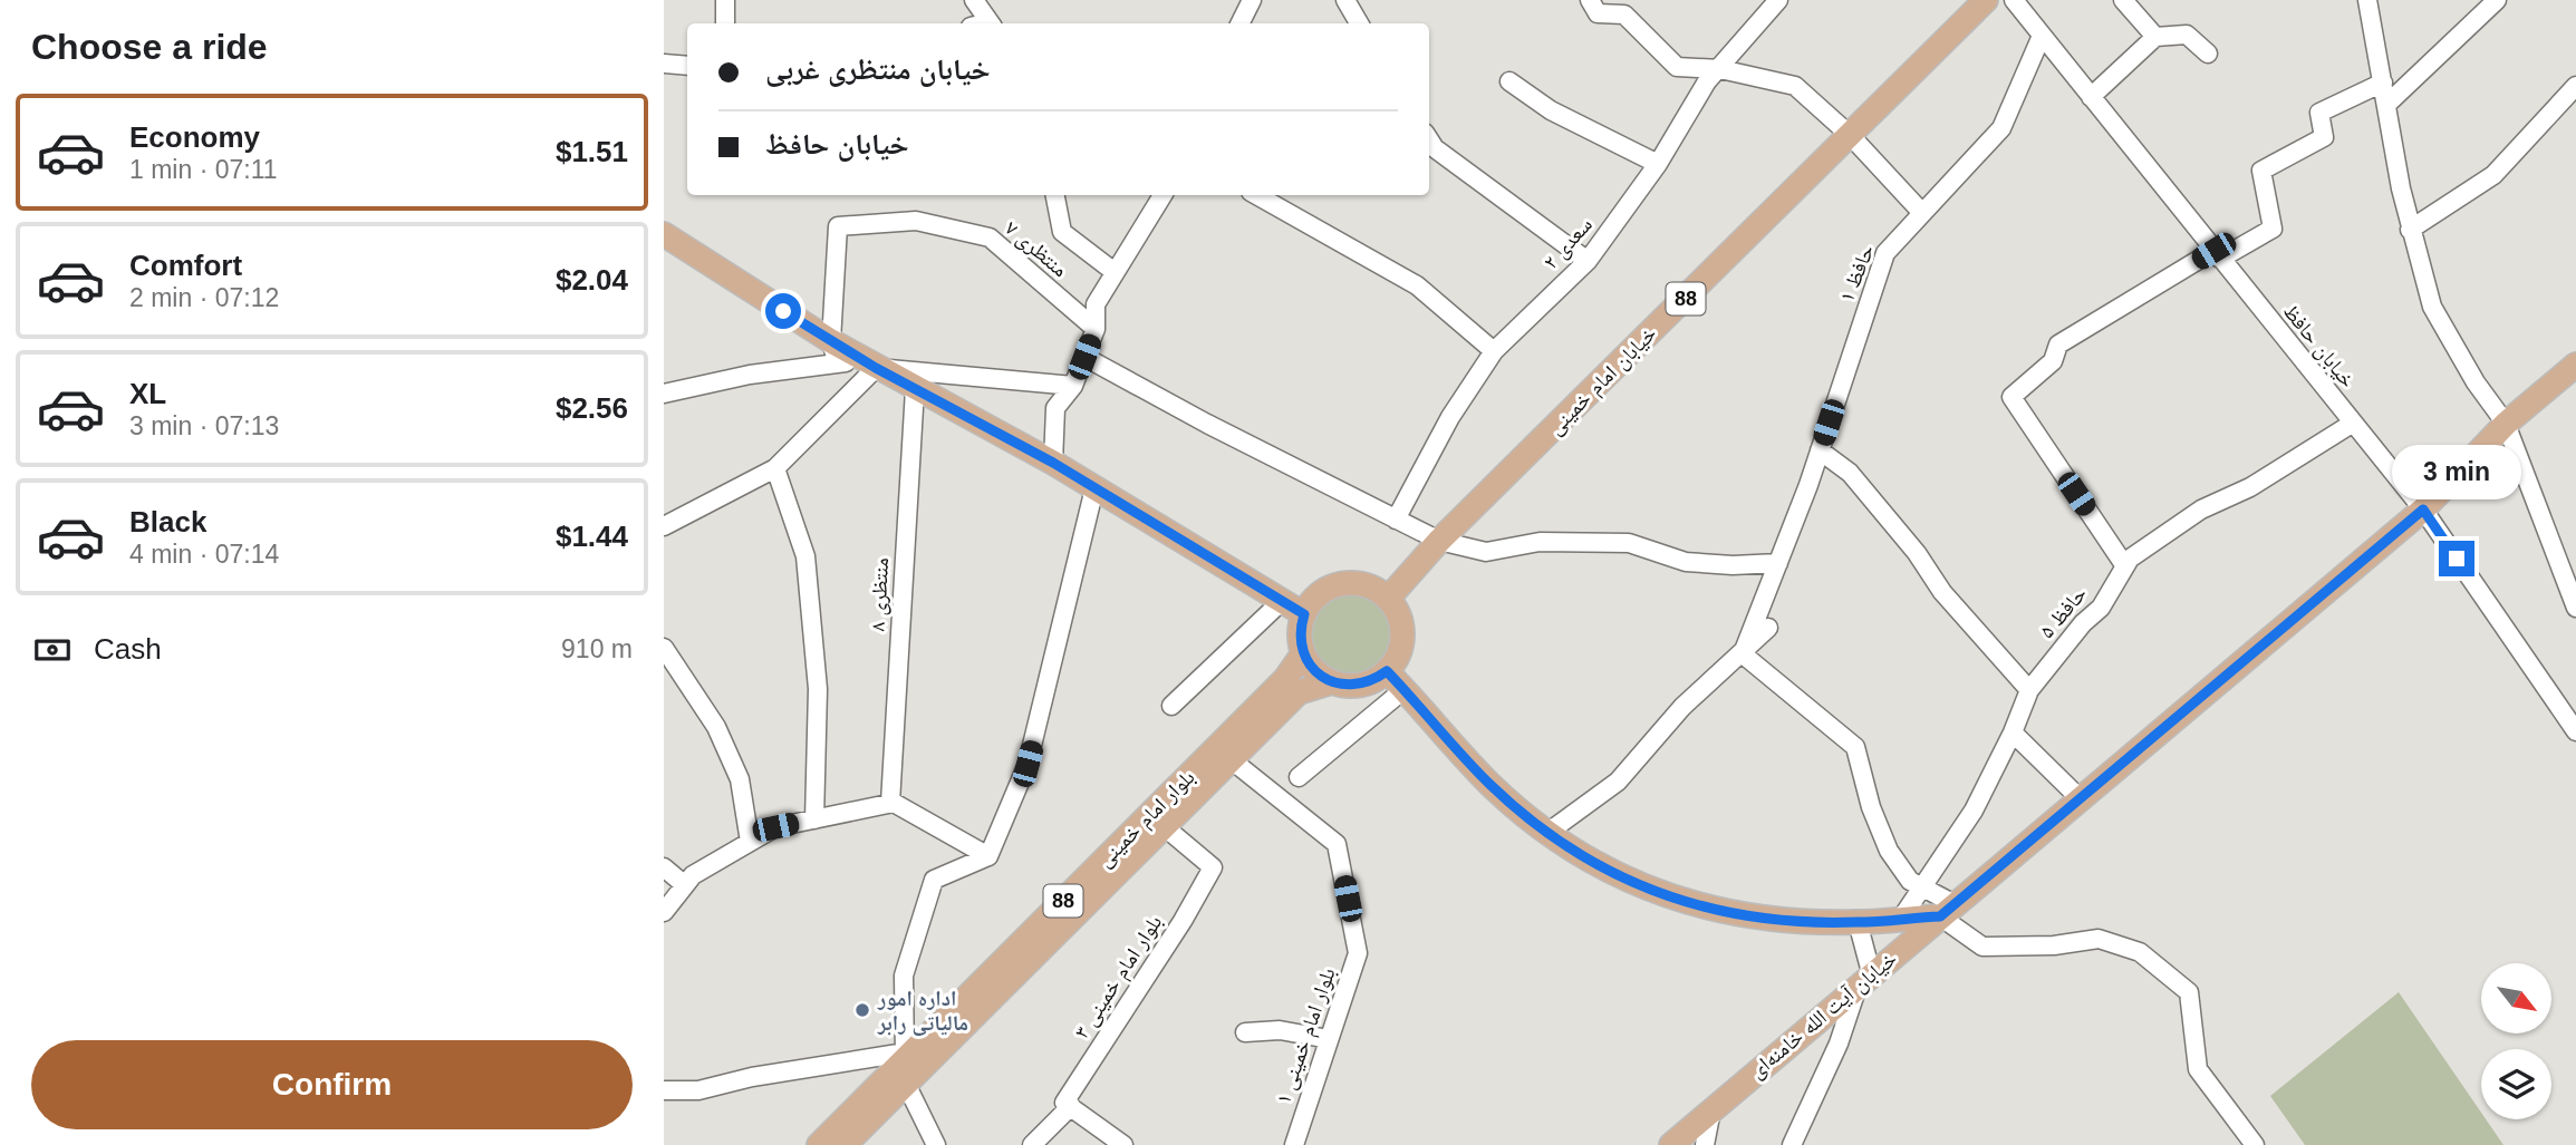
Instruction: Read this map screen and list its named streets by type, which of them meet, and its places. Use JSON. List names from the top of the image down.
{
  "streets": {
    "main road": [
      "88",
      "خیابان امام خمینی",
      "بلوار امام خمینی",
      "خیابان آیت الله خامنه‌ای"
    ],
    "street": [
      "سعدی ۲",
      "منتظری ۷",
      "حافظ ۱",
      "خیابان حافظ",
      "منتظری ۸",
      "حافظ ۵",
      "بلوار امام خمینی ۳",
      "بلوار امام خمینی ۱"
    ]
  },
  "crossings": [
    ["حافظ ۱", "خیابان حافظ"],
    ["88", "خیابان امام خمینی"],
    ["88", "بلوار امام خمینی"],
    ["خیابان حافظ", "حافظ ۵"],
    ["خیابان حافظ", "خیابان آیت الله خامنه‌ای"],
    ["خیابان امام خمینی", "بلوار امام خمینی"],
    ["بلوار امام خمینی", "بلوار امام خمینی ۳"],
    ["بلوار امام خمینی", "بلوار امام خمینی ۱"]
  ],
  "places": ["اداره امور مالیاتی رابر"],
  "north": "bottom right",
  "page": {
    "heading": "Choose a ride",
    "banner": ["خیابان منتظری غربی", "خیابان حافظ"],
    "list": [
      {
        "name": "Economy",
        "note": "1 min · 07:11",
        "value": "$1.51"
      },
      {
        "name": "Comfort",
        "note": "2 min · 07:12",
        "value": "$2.04"
      },
      {
        "name": "XL",
        "note": "3 min · 07:13",
        "value": "$2.56"
      },
      {
        "name": "Black",
        "note": "4 min · 07:14",
        "value": "$1.44"
      }
    ],
    "bubble": "3 min",
    "pay": ["Cash", "910 m"],
    "buttons": "Confirm"
  }
}
